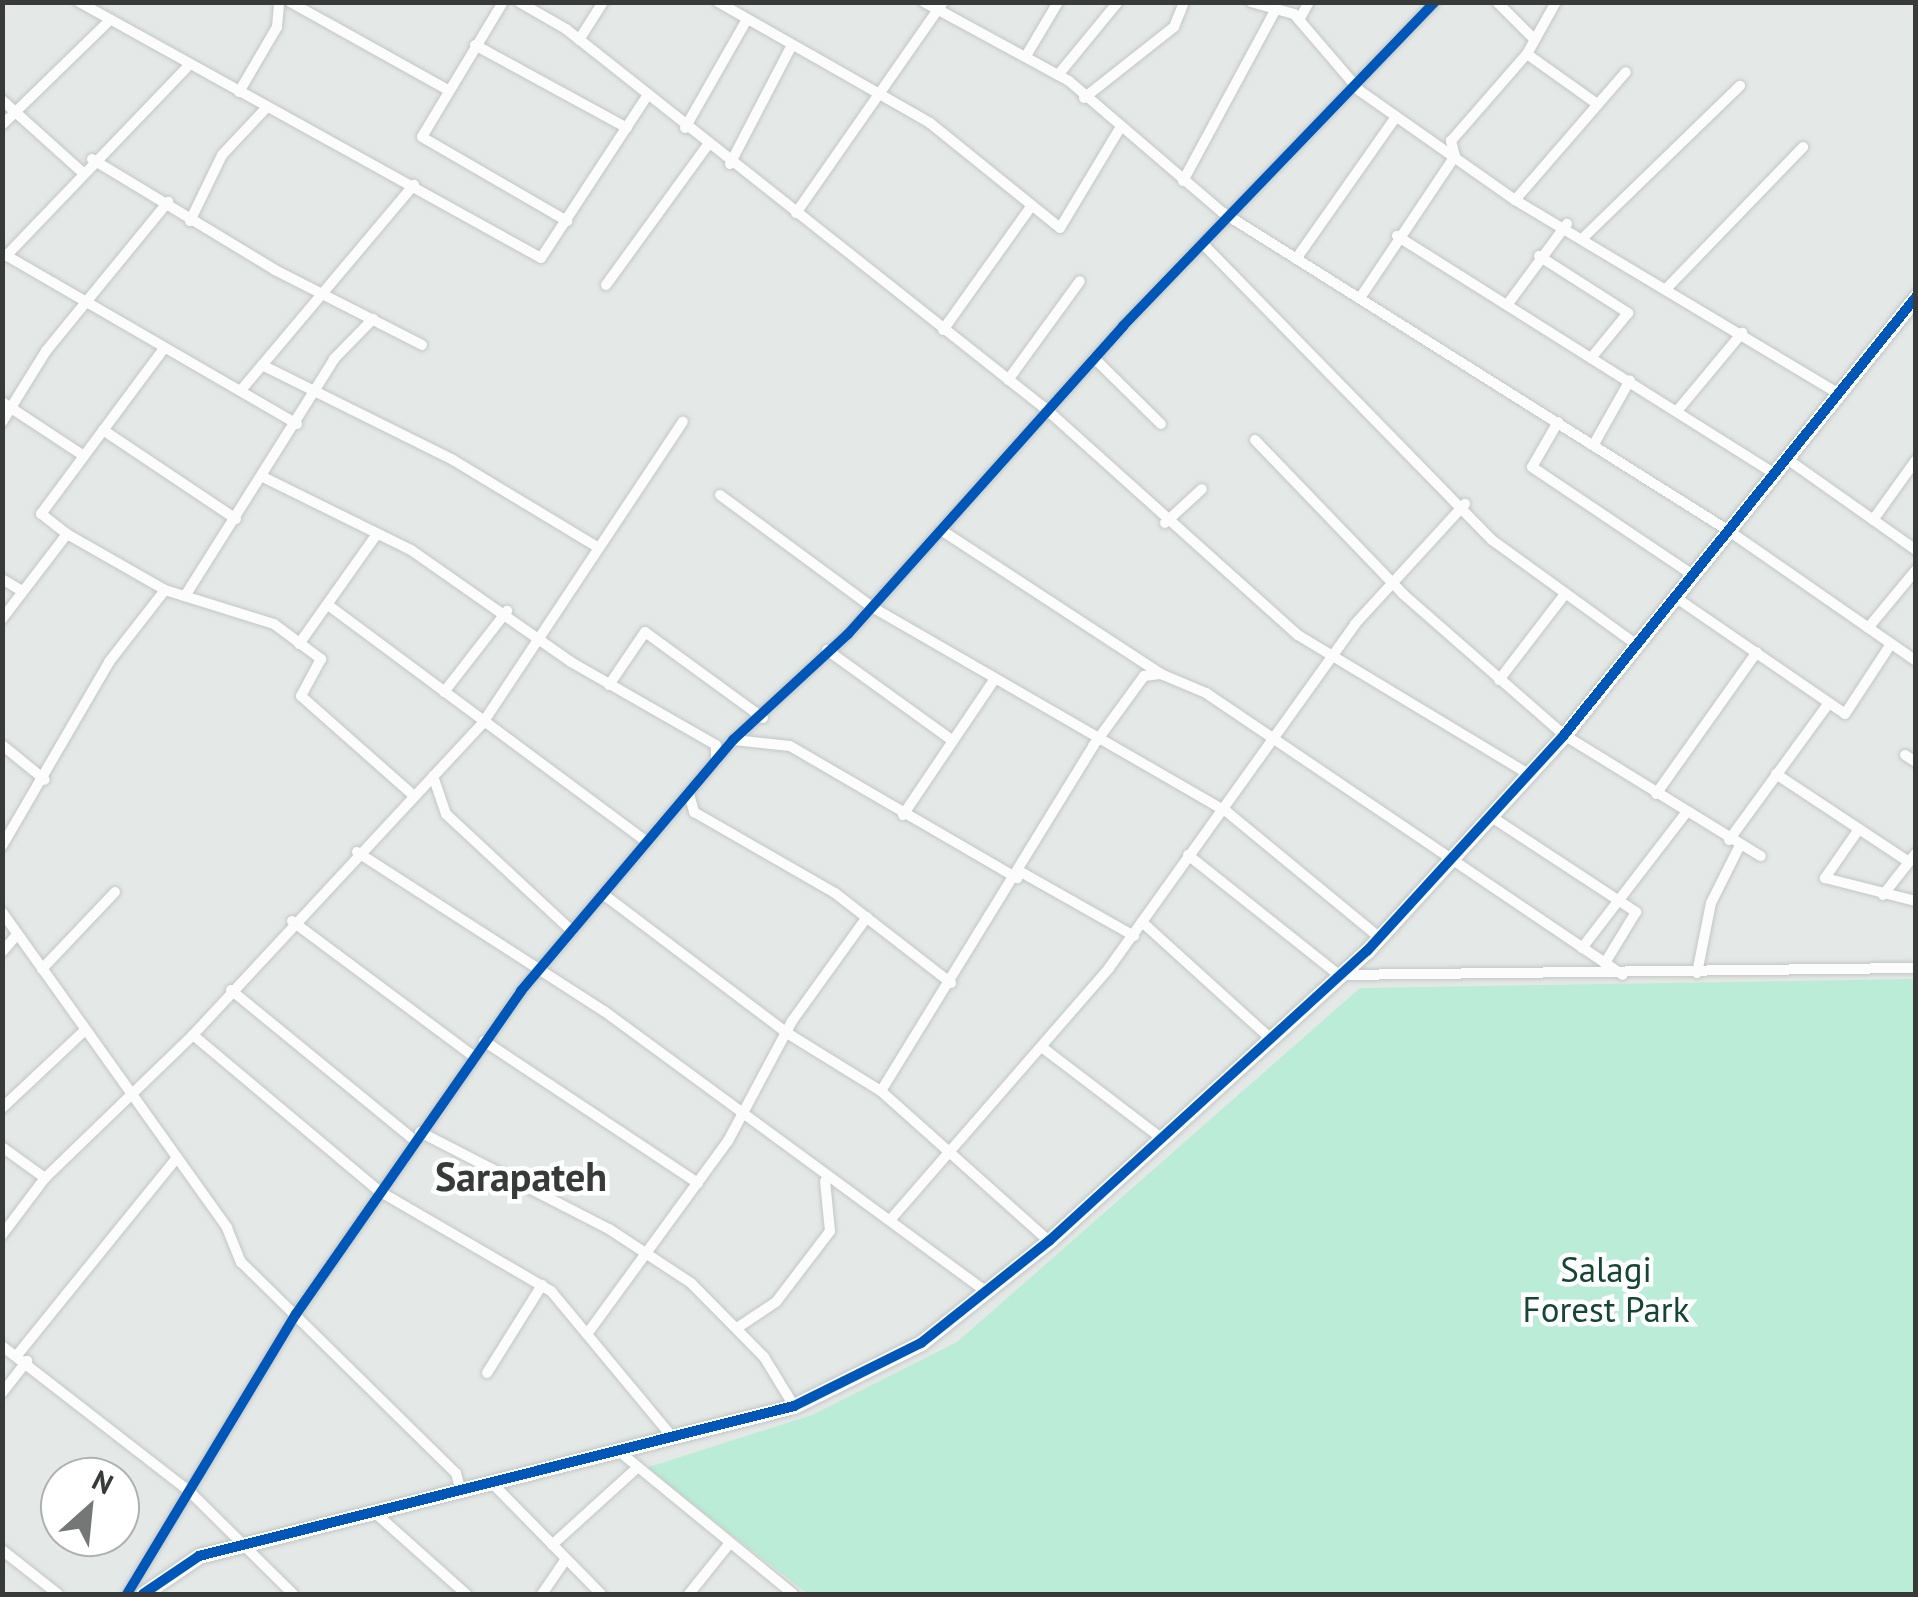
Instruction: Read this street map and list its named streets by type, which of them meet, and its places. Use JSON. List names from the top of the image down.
{
  "districts": ["Sarapateh"],
  "parks": ["Salagi Forest Park"],
  "north": "top right"
}
